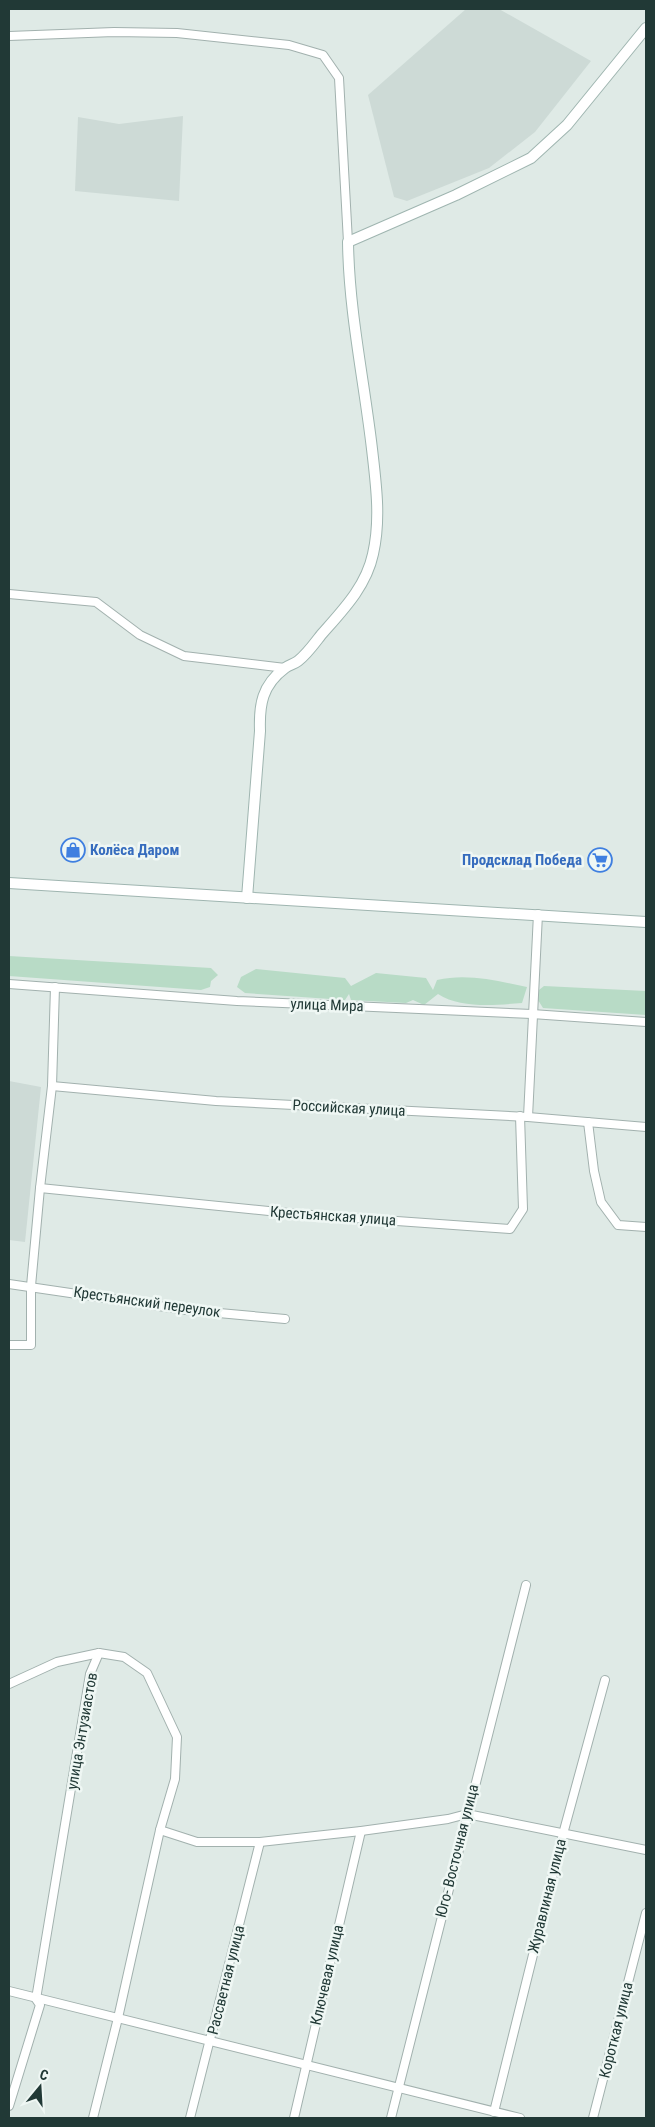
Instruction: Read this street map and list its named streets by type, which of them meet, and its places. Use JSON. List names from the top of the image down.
{
  "streets": {
    "street": [
      "улица Мира",
      "Российская улица",
      "Крестьянская улица",
      "Крестьянский переулок",
      "улица Энтузиастов",
      "Юго- Восточная улица",
      "Журавлиная улица",
      "Ключевая улица",
      "Рассветная улица",
      "Короткая улица"
    ]
  },
  "crossings": [
    ["Российская улица", "Крестьянская улица"]
  ],
  "places": {
    "shop": ["Колёса Даром"],
    "supermarket": ["Продсклад Победа"]
  },
  "north": "top"
}
